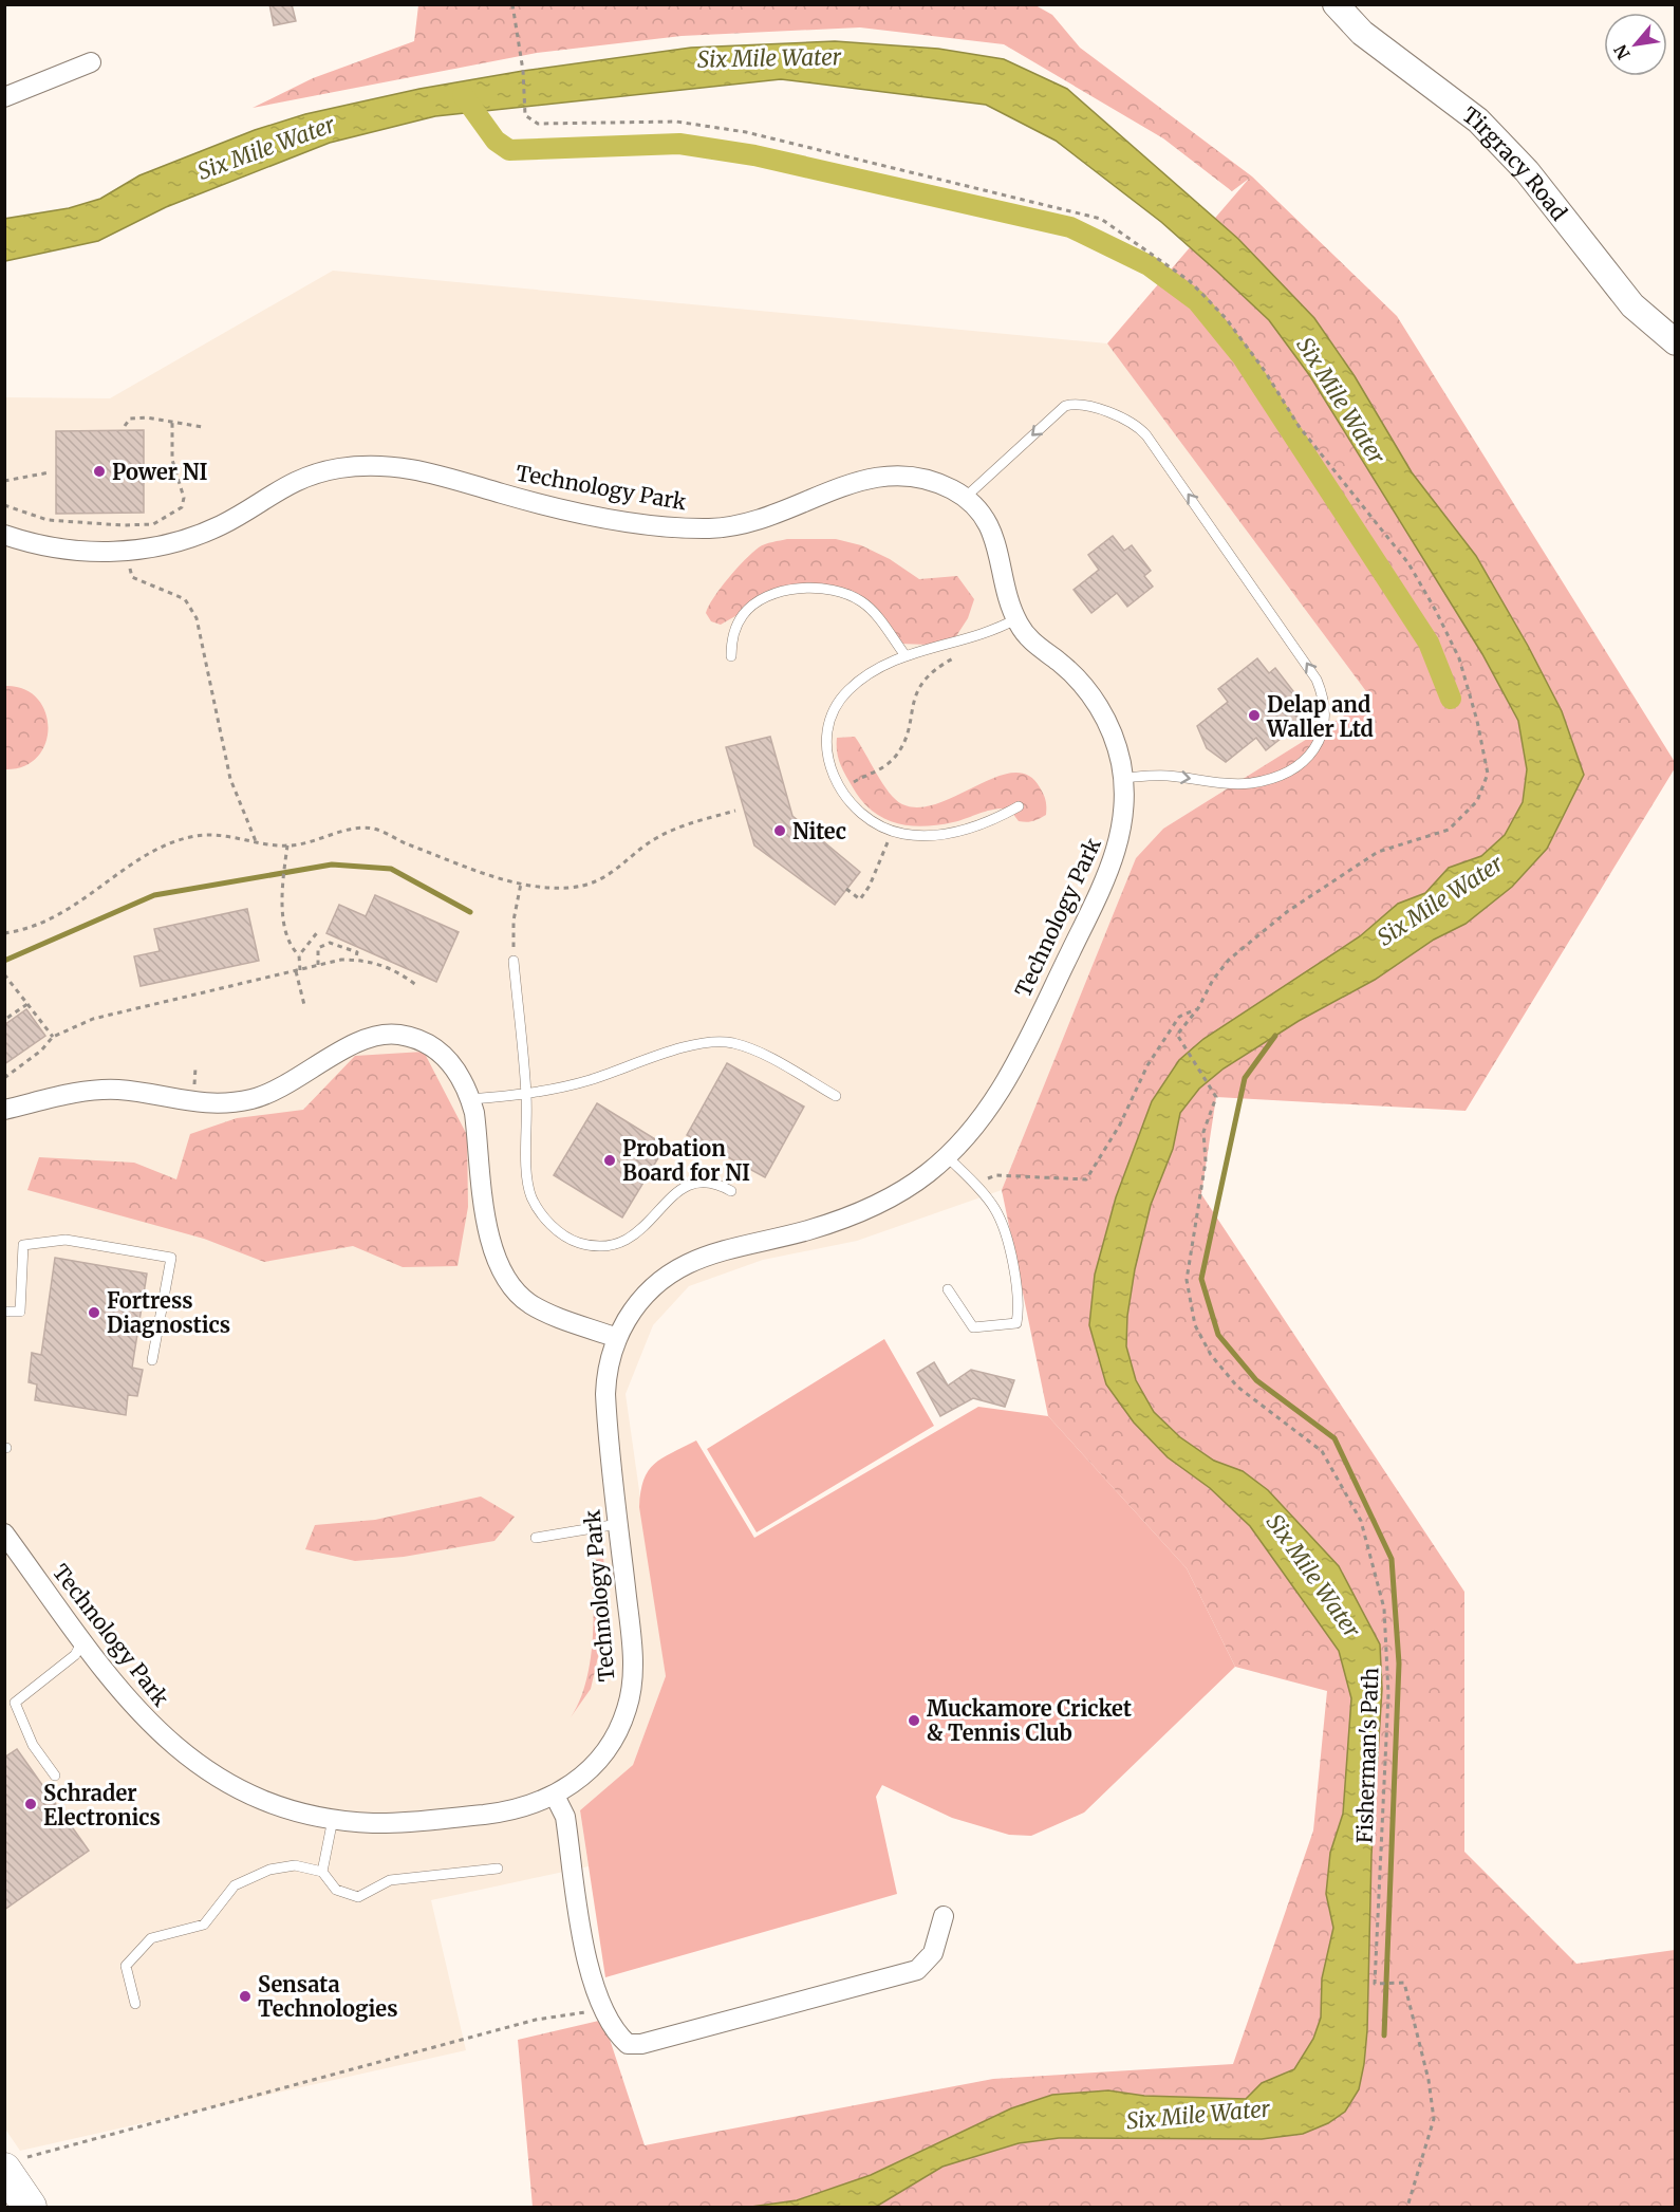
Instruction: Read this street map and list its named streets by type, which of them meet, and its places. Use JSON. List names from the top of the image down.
{
  "streets": {
    "street": ["Tirgracy Road", "Technology Park"],
    "path": ["Fisherman's Path"]
  },
  "water": ["Six Mile Water"],
  "places": [
    "Power NI",
    "Delap and Waller Ltd",
    "Nitec",
    "Probation Board for NI",
    "Fortress Diagnostics",
    "Muckamore Cricket & Tennis Club",
    "Schrader Electronics",
    "Sensata Technologies"
  ],
  "north": "bottom left"
}
